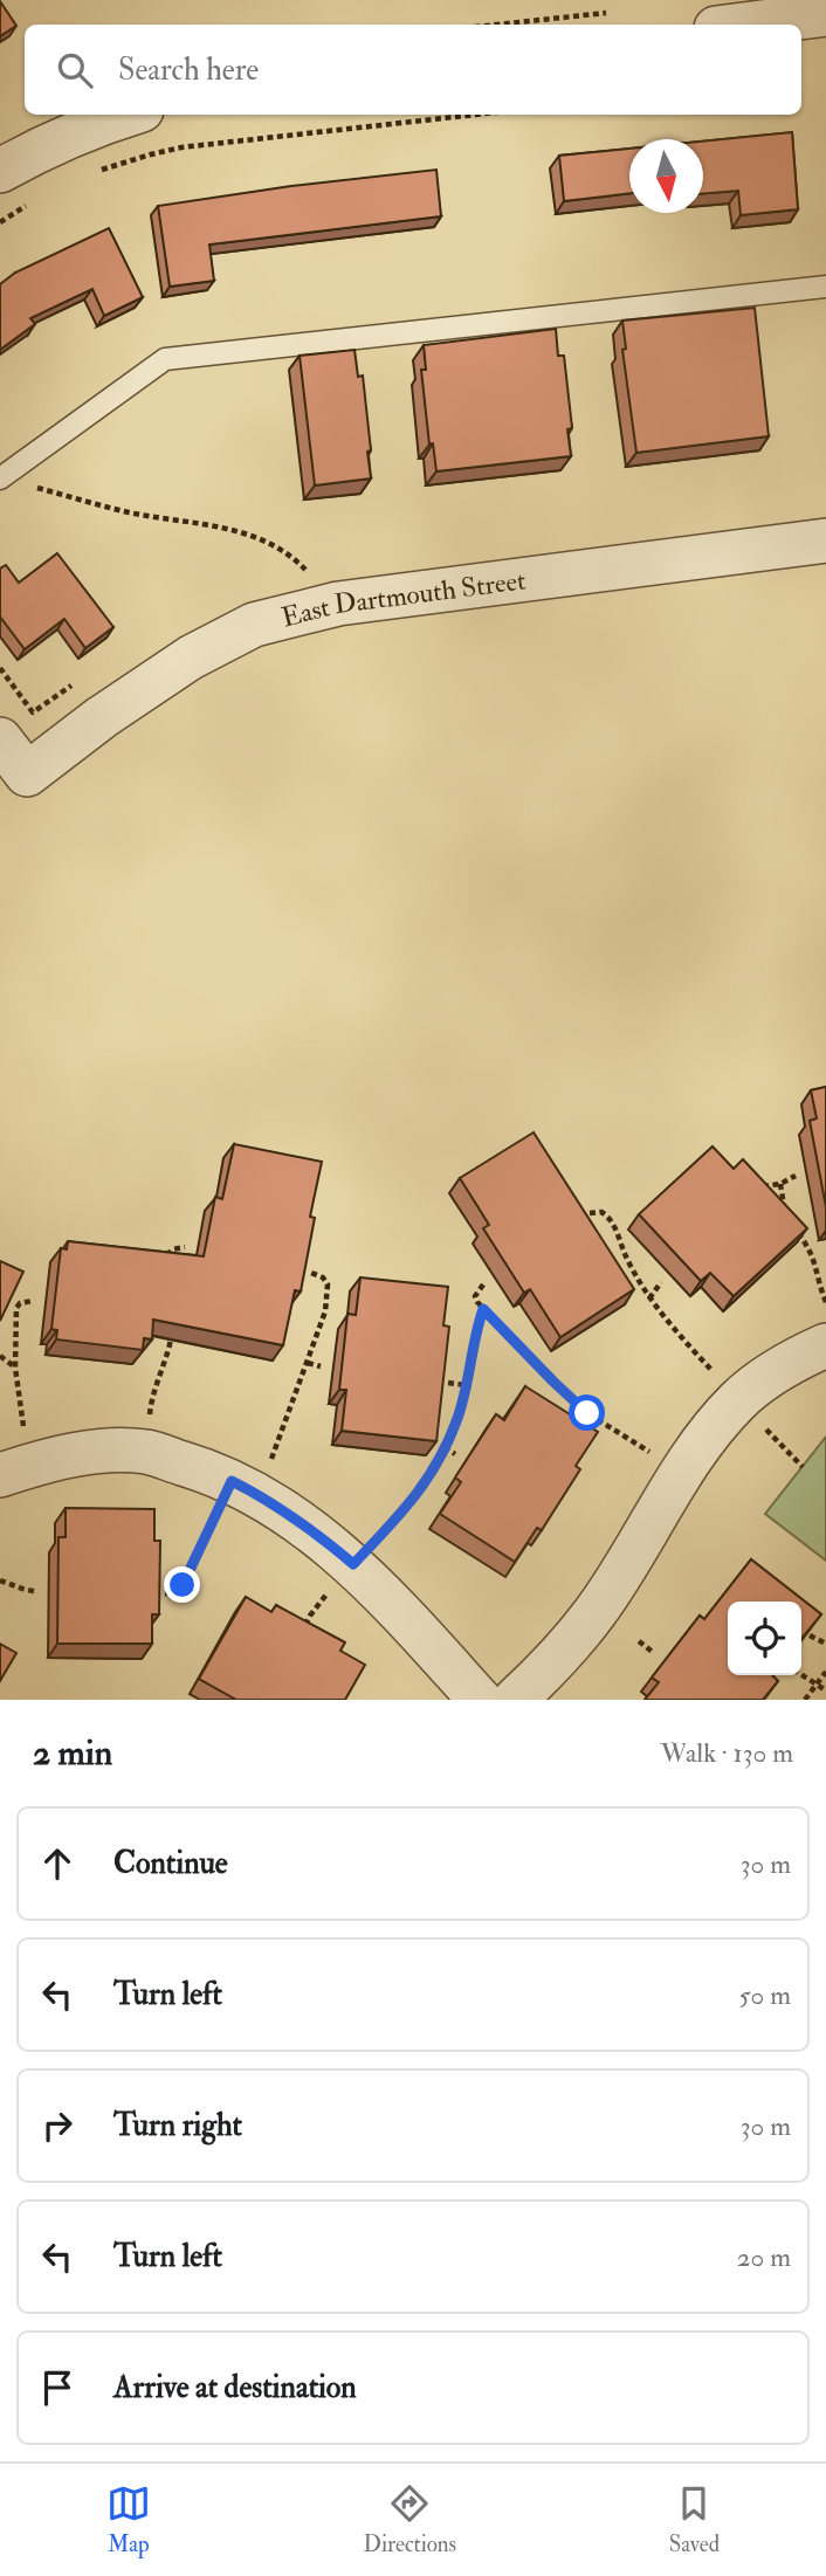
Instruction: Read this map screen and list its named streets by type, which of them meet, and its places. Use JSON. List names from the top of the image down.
{
  "streets": {
    "street": ["East Dartmouth Street"]
  },
  "north": "bottom",
  "page": {
    "search": "Search here",
    "heading": ["2 min", "Walk · 130 m"],
    "list": [
      ["Continue", "30 m"],
      ["Turn left", "50 m"],
      ["Turn right", "30 m"],
      ["Turn left", "20 m"],
      "Arrive at destination"
    ],
    "nav": ["Map", "Directions", "Saved"]
  }
}
